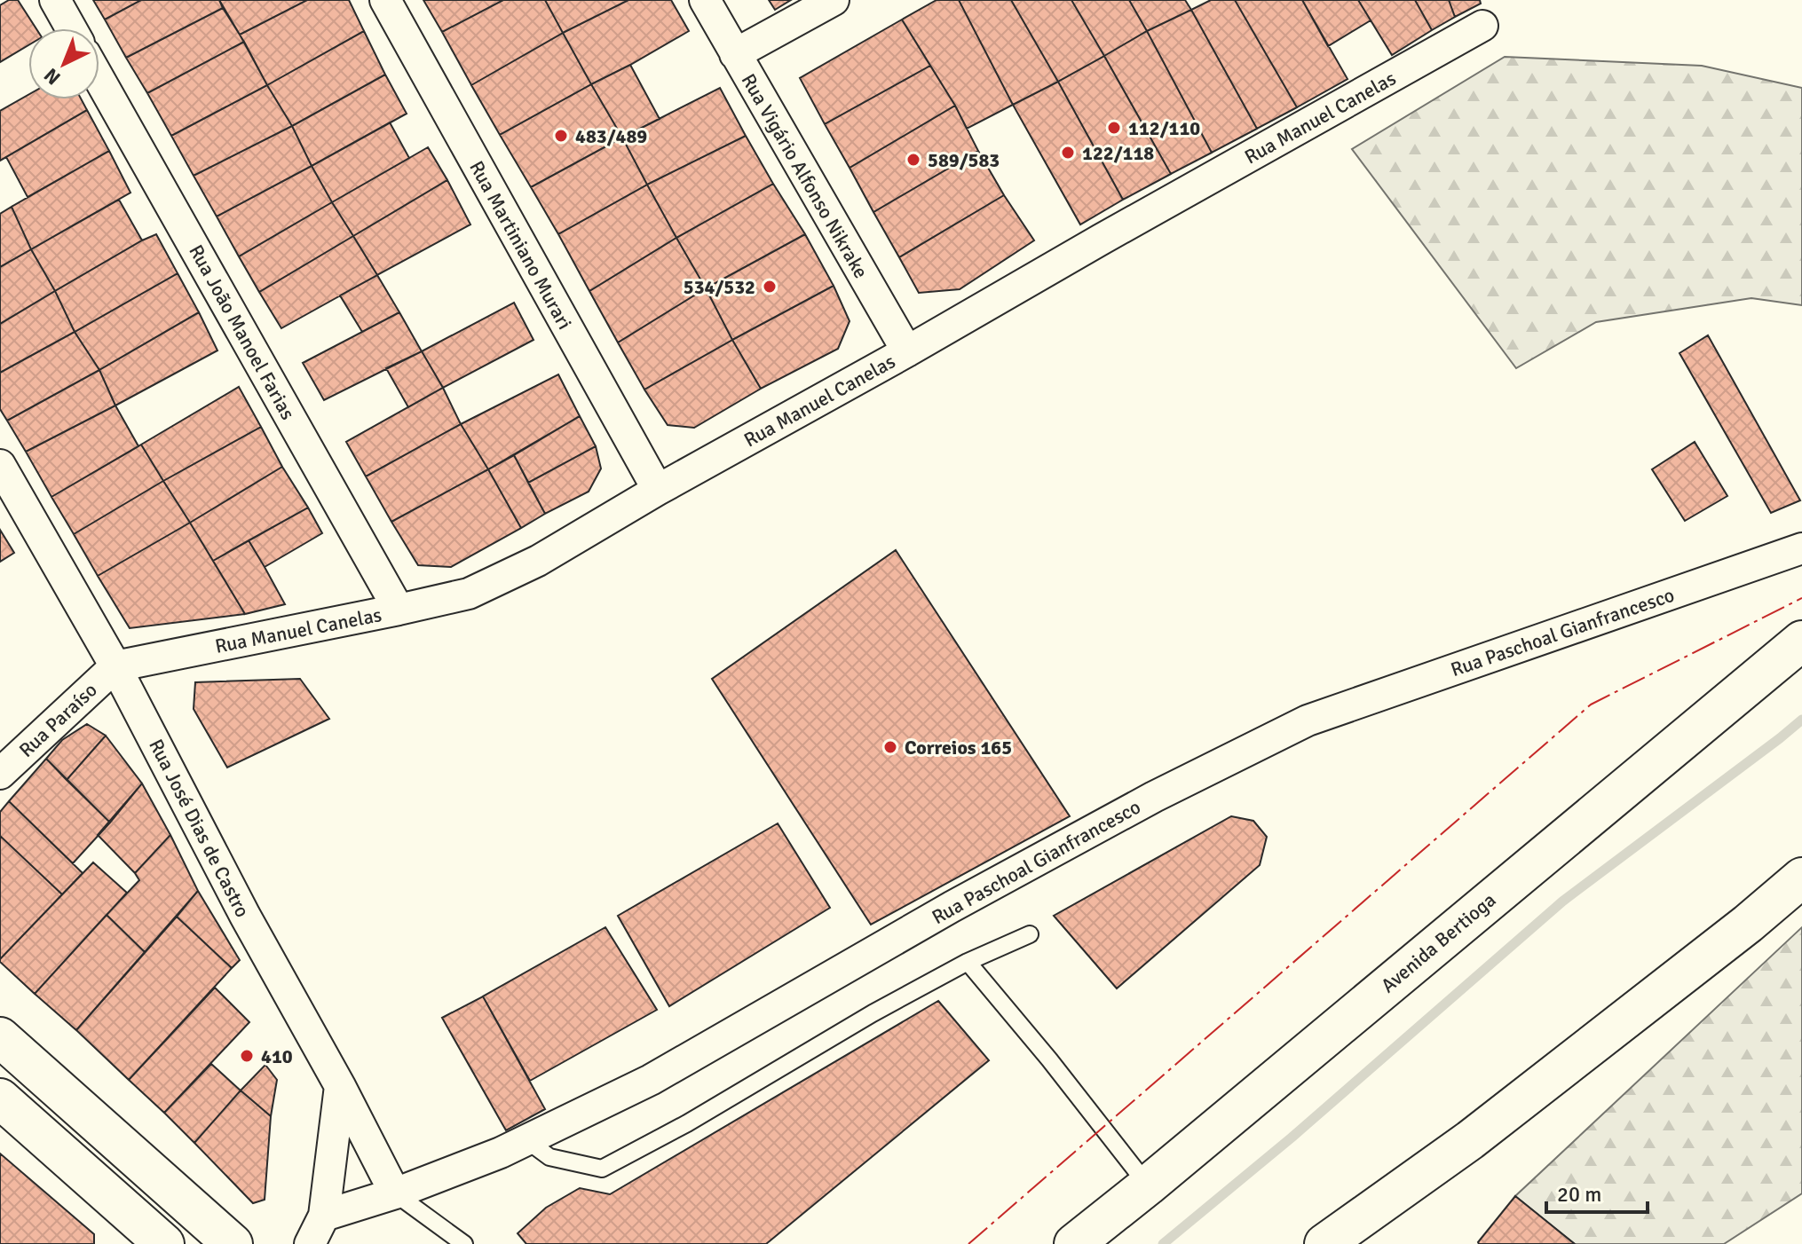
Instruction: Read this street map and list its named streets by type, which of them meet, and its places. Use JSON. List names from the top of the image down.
{
  "streets": {
    "street": [
      "Rua Manuel Canelas",
      "Rua Vigário Alfonso Nikrake",
      "Rua Martiniano Murari",
      "Rua João Manoel Farias",
      "Rua Paschoal Gianfrancesco",
      "Rua Paraíso",
      "Rua José Dias de Castro",
      "Avenida Bertioga"
    ]
  },
  "crossings": [
    ["Rua Manuel Canelas", "Rua Vigário Alfonso Nikrake"],
    ["Rua Manuel Canelas", "Rua Martiniano Murari"],
    ["Rua Manuel Canelas", "Rua João Manoel Farias"],
    ["Rua Manuel Canelas", "Rua Paraíso"],
    ["Rua Manuel Canelas", "Rua José Dias de Castro"],
    ["Rua Paschoal Gianfrancesco", "Rua José Dias de Castro"],
    ["Rua Paraíso", "Rua José Dias de Castro"]
  ],
  "places": [
    "112/110",
    "483/489",
    "122/118",
    "589/583",
    "534/532",
    "Correios 165",
    "410"
  ],
  "scale_bar": "20 m",
  "north": "bottom left"
}
